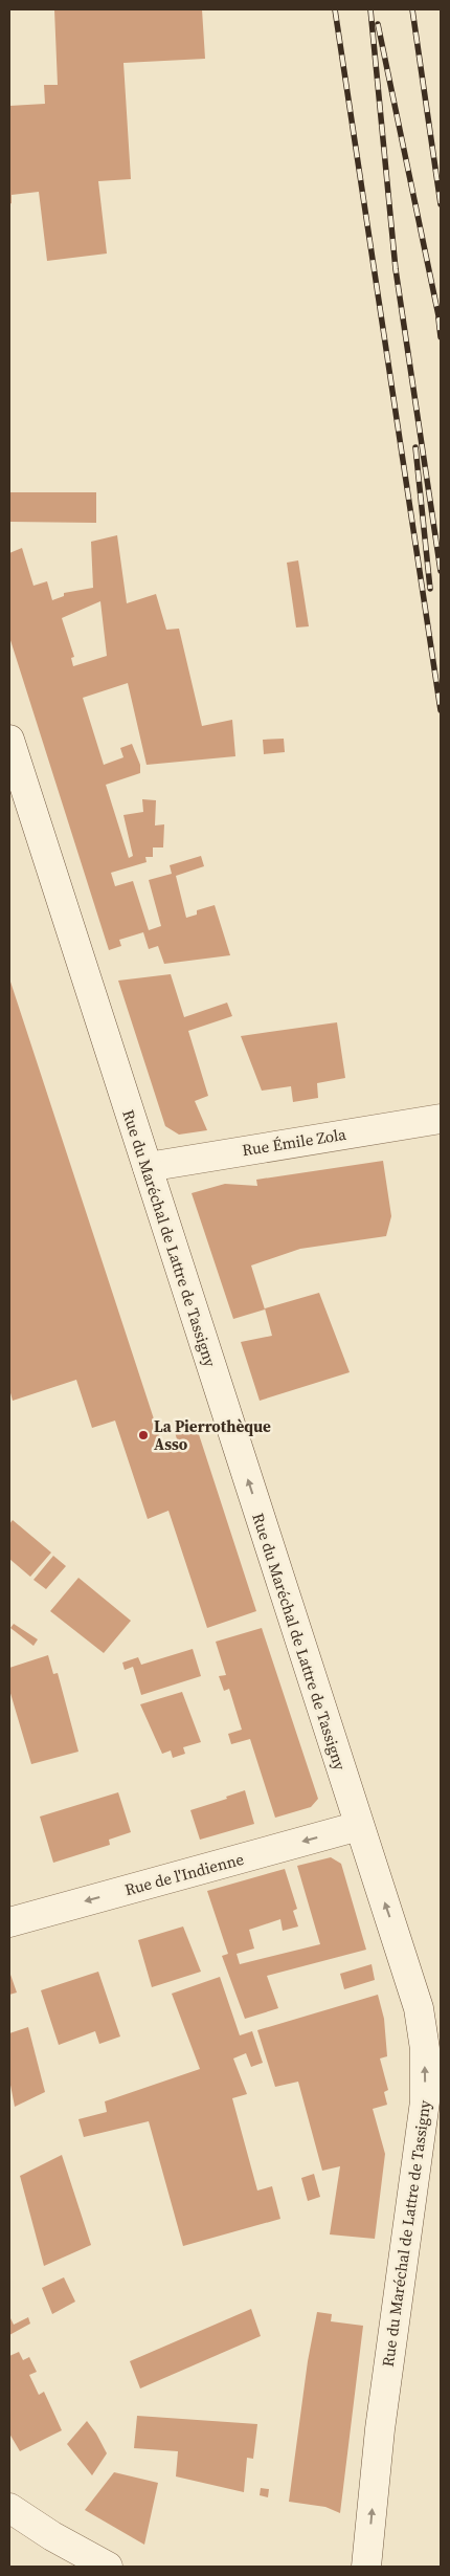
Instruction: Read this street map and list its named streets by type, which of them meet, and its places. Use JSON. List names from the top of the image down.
{
  "streets": {
    "main road": ["Rue Émile Zola", "Rue du Maréchal de Lattre de Tassigny", "Rue de l'Indienne"]
  },
  "crossings": [
    ["Rue Émile Zola", "Rue du Maréchal de Lattre de Tassigny"],
    ["Rue du Maréchal de Lattre de Tassigny", "Rue de l'Indienne"]
  ],
  "one_way": ["Rue du Maréchal de Lattre de Tassigny", "Rue de l'Indienne"],
  "places": ["La Pierrothèque Asso"]
}
